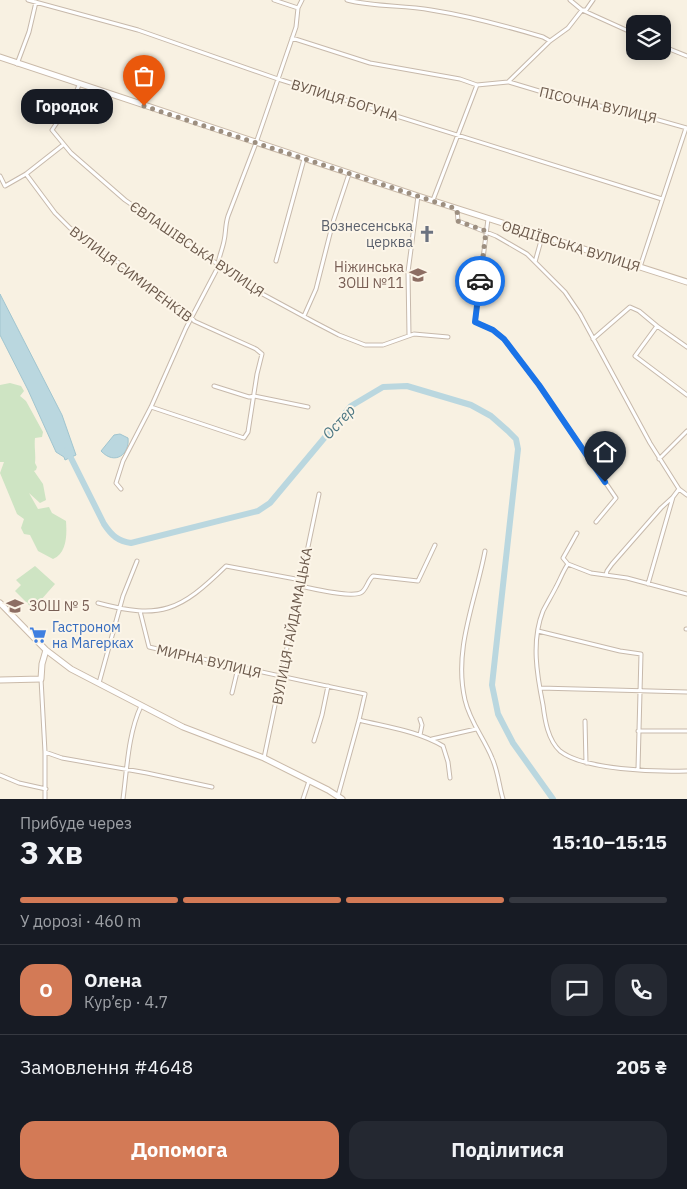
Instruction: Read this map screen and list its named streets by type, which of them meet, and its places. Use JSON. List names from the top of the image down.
{
  "streets": {
    "main road": ["ОВДІЇВСЬКА ВУЛИЦЯ"],
    "street": [
      "ВУЛИЦЯ БОГУНА",
      "ПІСОЧНА ВУЛИЦЯ",
      "ЄВЛАШІВСЬКА ВУЛИЦЯ",
      "ВУЛИЦЯ СИМИРЕНКІВ",
      "ВУЛИЦЯ ГАЙДАМАЦЬКА",
      "МИРНА ВУЛИЦЯ"
    ]
  },
  "crossings": [
    ["ОВДІЇВСЬКА ВУЛИЦЯ", "ЄВЛАШІВСЬКА ВУЛИЦЯ"],
    ["ВУЛИЦЯ ГАЙДАМАЦЬКА", "МИРНА ВУЛИЦЯ"]
  ],
  "water": ["Остер"],
  "places": {
    "other": ["Городок"],
    "church": ["Вознесенська церква"],
    "school or university": ["Ніжинська ЗОШ №11", "ЗОШ № 5"],
    "supermarket": ["Гастроном на Магерках"]
  },
  "page": {
    "bubble": "Городок",
    "heading": ["3 хв", "Прибуде через", "15:10–15:15"],
    "panel": [
      "Олена",
      "Кур’єр · 4.7",
      "Замовлення #4648",
      "205 ₴"
    ],
    "bar": "У дорозі · 460 m",
    "round": "О",
    "buttons": ["Допомога", "Поділитися"]
  }
}
